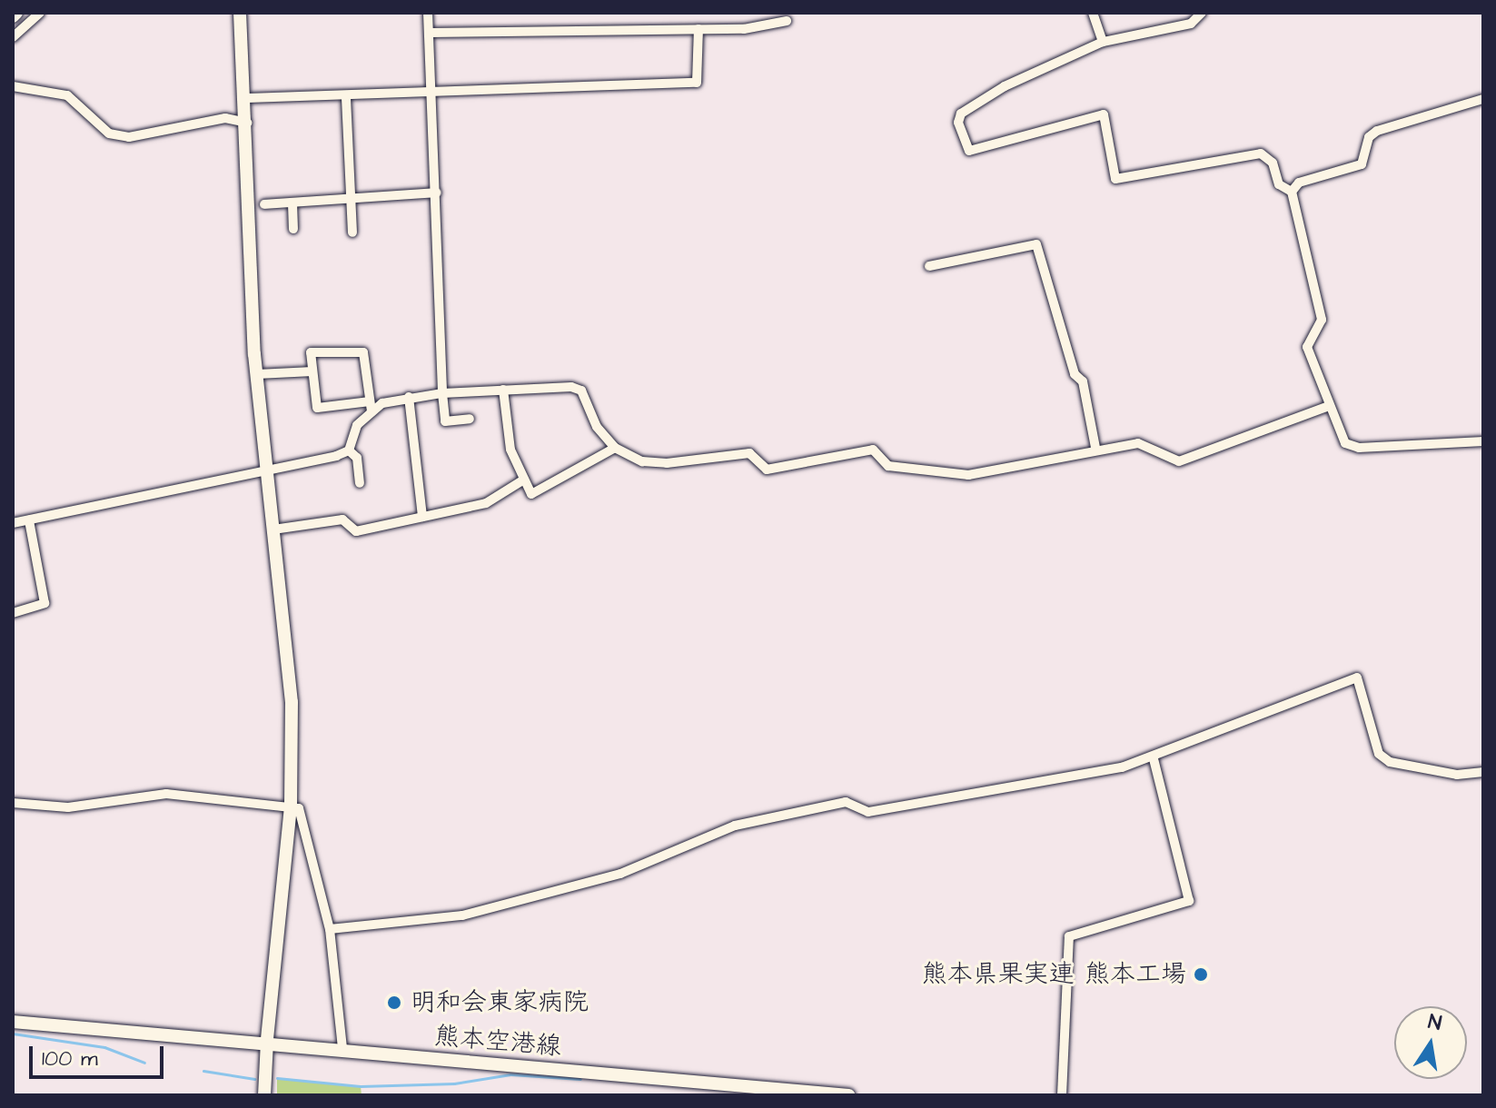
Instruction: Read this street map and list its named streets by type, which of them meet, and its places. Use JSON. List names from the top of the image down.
{
  "streets": {
    "street": ["熊本空港線"]
  },
  "places": ["熊本県果実連 熊本工場", "明和会東家病院"],
  "scale_bar": "100 m",
  "north": "top"
}
